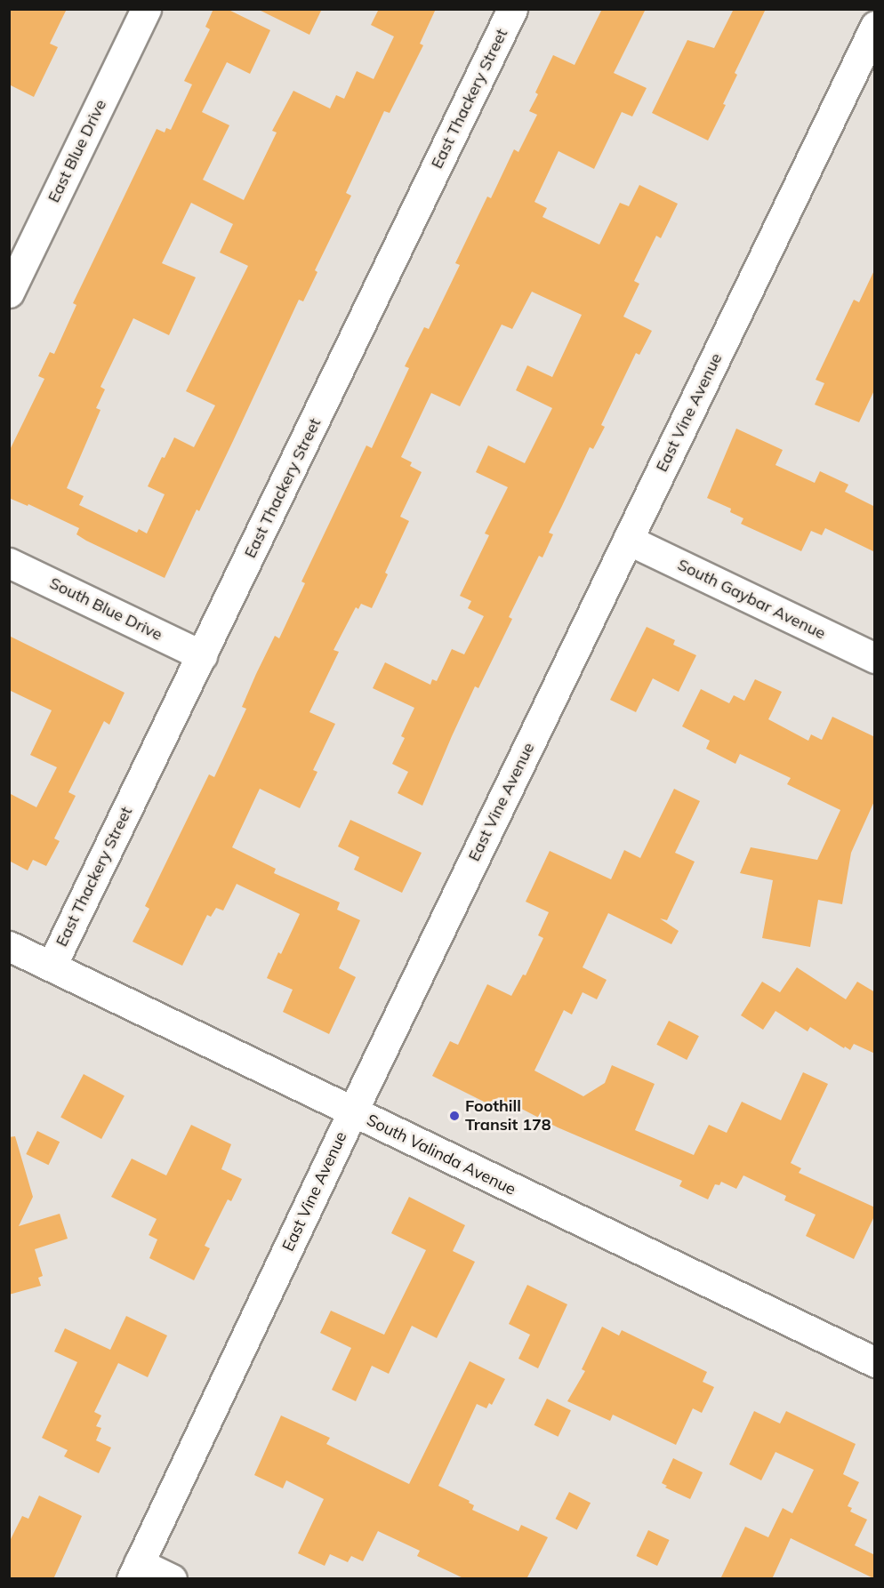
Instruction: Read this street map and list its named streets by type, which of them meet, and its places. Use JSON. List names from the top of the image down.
{
  "streets": {
    "street": [
      "East Thackery Street",
      "East Blue Drive",
      "East Vine Avenue",
      "South Gaybar Avenue",
      "South Blue Drive",
      "South Valinda Avenue"
    ]
  },
  "crossings": [
    ["East Thackery Street", "South Blue Drive"],
    ["East Thackery Street", "South Valinda Avenue"],
    ["East Vine Avenue", "South Gaybar Avenue"],
    ["East Vine Avenue", "South Valinda Avenue"]
  ],
  "places": ["Foothill Transit 178"]
}
